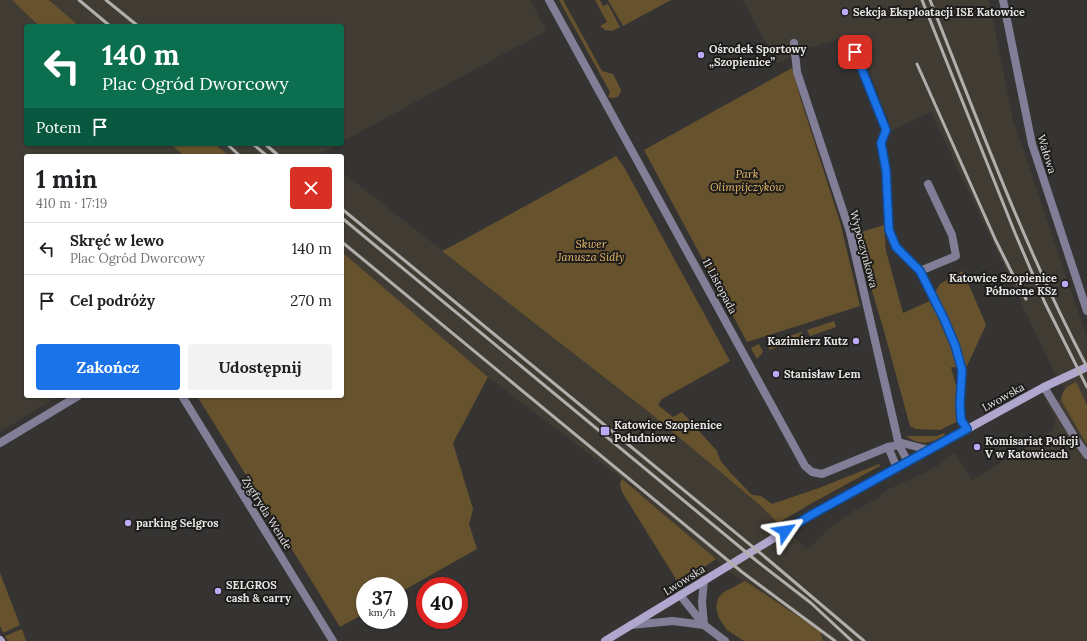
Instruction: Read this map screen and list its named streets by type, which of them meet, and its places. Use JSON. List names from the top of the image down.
{
  "streets": {
    "street": [
      "Wałowa",
      "Wypoczynkowa",
      "11 Listopada",
      "Lwowska",
      "Zygfryda Wende"
    ]
  },
  "crossings": [
    ["Wypoczynkowa", "11 Listopada"],
    ["Wypoczynkowa", "Lwowska"]
  ],
  "parks": ["Park Olimpijczyków", "Skwer Janusza Sidły"],
  "places": {
    "other": [
      "Sekcja Eksploatacji ISE Katowice",
      "Ośrodek Sportowy „Szopienice”",
      "Katowice Szopienice Północne KSz",
      "Kazimierz Kutz",
      "Stanisław Lem",
      "Komisariat Policji V w Katowicach",
      "parking Selgros",
      "SELGROS cash & carry"
    ],
    "transit": ["Katowice Szopienice Południowe"]
  },
  "page": {
    "turn": ["140 m", "Plac Ogród Dworcowy"],
    "then": "Potem",
    "heading": ["1 min", "410 m · 17:19"],
    "list": [
      {
        "name": "Skręć w lewo",
        "note": "Plac Ogród Dworcowy",
        "value": "140 m"
      },
      {
        "name": "Cel podróży",
        "value": "270 m"
      }
    ],
    "buttons": ["Zakończ", "Udostępnij"],
    "speed": "37 km/h",
    "limit": "40"
  }
}
